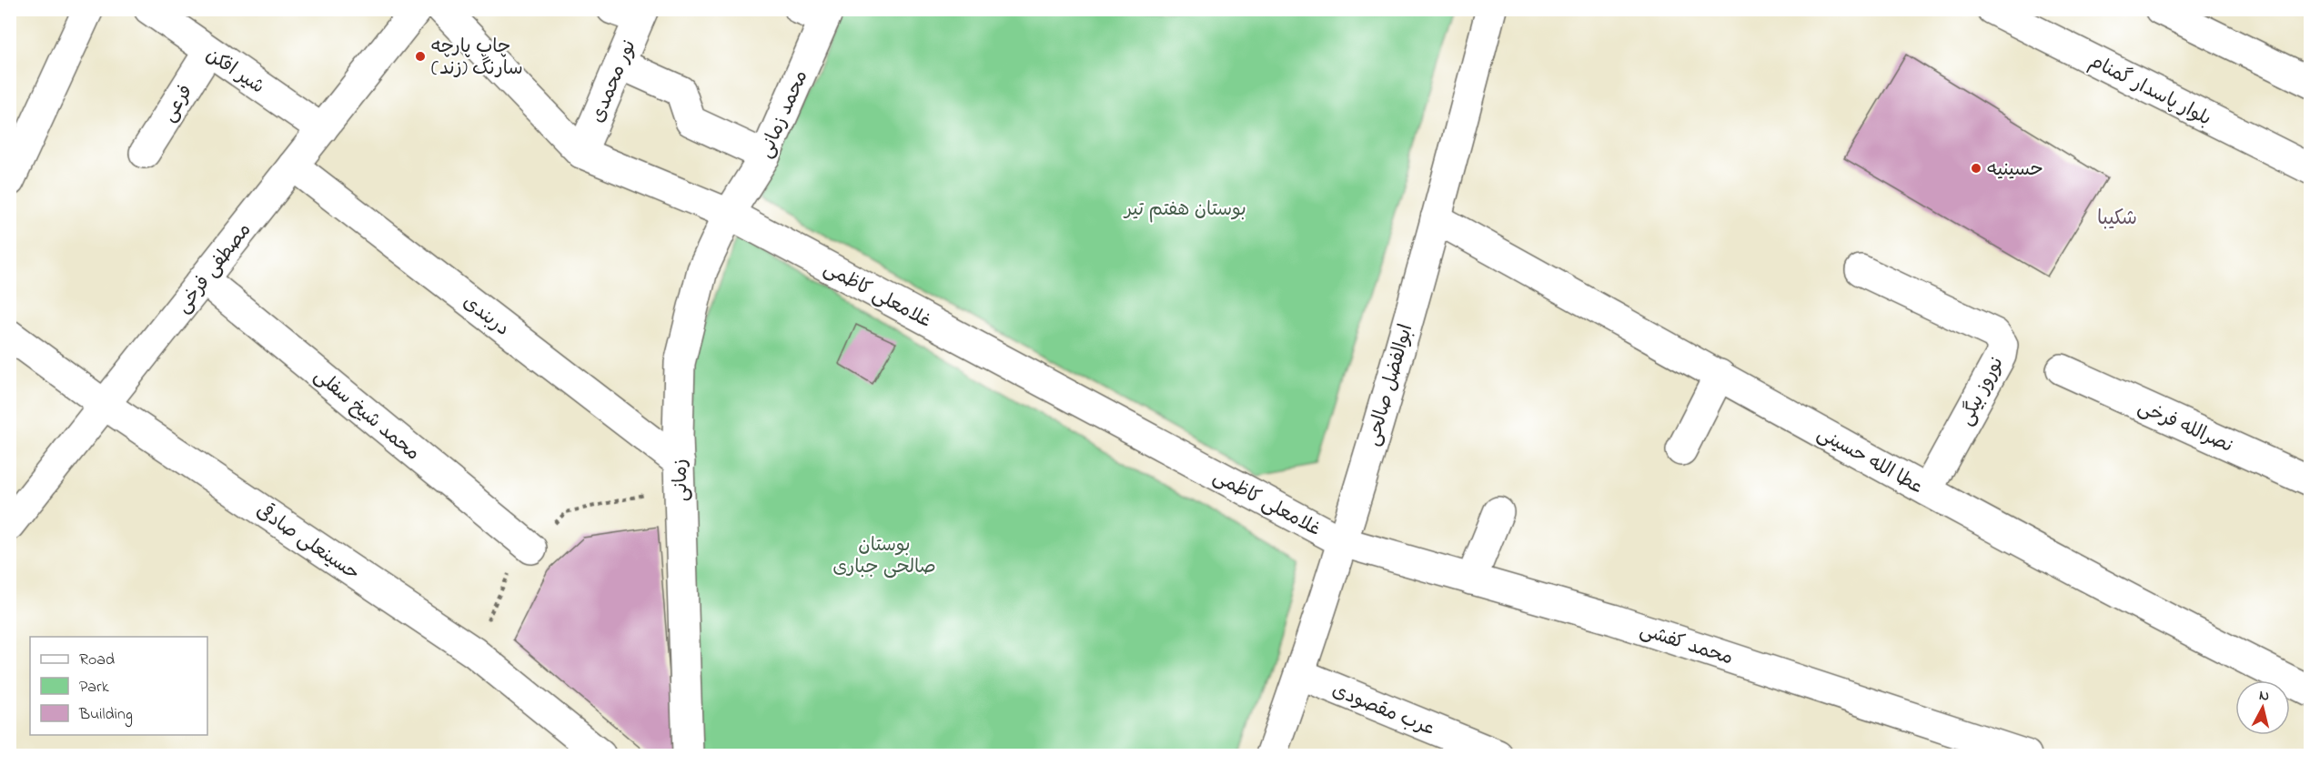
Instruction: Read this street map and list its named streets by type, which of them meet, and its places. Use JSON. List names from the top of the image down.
{
  "streets": {
    "street": [
      "شیر افکن",
      "نور محمدی",
      "بلوار پاسدار گمنام",
      "فرعی",
      "محمد زمانی",
      "مصطفی فرخی",
      "غلامعلی کاظمی",
      "دربندی",
      "ابوالفضل صالحی",
      "نوروز بیگی",
      "محمد شیخ سفلی",
      "نصرالله فرخی",
      "عطا الله حسینی",
      "زمانی",
      "حسینعلی صادقی",
      "محمد کفشی",
      "عرب مقصودی"
    ]
  },
  "crossings": [
    ["شیر افکن", "فرعی"],
    ["شیر افکن", "مصطفی فرخی"],
    ["نور محمدی", "غلامعلی کاظمی"],
    ["محمد زمانی", "غلامعلی کاظمی"],
    ["محمد زمانی", "زمانی"],
    ["مصطفی فرخی", "دربندی"],
    ["مصطفی فرخی", "محمد شیخ سفلی"],
    ["مصطفی فرخی", "حسینعلی صادقی"],
    ["غلامعلی کاظمی", "ابوالفضل صالحی"],
    ["غلامعلی کاظمی", "زمانی"],
    ["غلامعلی کاظمی", "محمد کفشی"],
    ["دربندی", "زمانی"],
    ["ابوالفضل صالحی", "عطا الله حسینی"],
    ["ابوالفضل صالحی", "محمد کفشی"],
    ["ابوالفضل صالحی", "عرب مقصودی"],
    ["نوروز بیگی", "عطا الله حسینی"]
  ],
  "districts": ["شکیبا"],
  "parks": ["بوستان هفتم تیر", "بوستان صالحی جباری"],
  "places": ["چاپ پارچه سارنگ (زند)", "حسینیه"],
  "legend": ["Road", "Park", "Building"],
  "north": "top"
}
